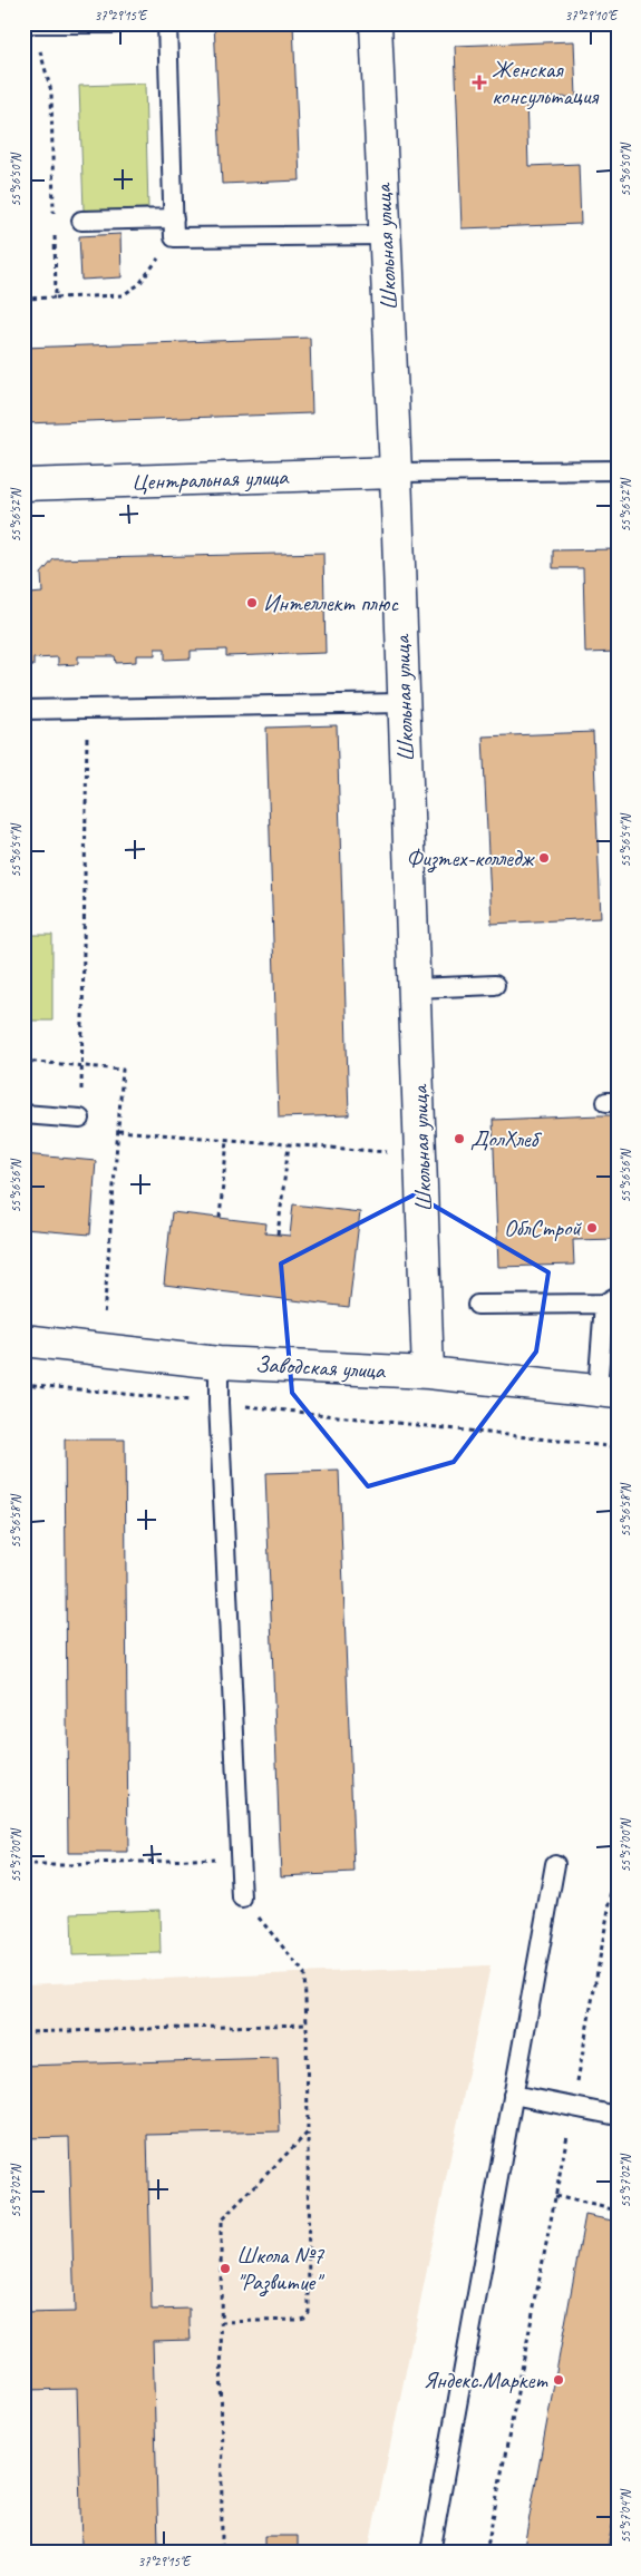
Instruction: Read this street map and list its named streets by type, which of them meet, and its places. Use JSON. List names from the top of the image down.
{
  "streets": {
    "street": ["Школьная улица", "Центральная улица", "Заводская улица"]
  },
  "crossings": [
    ["Школьная улица", "Центральная улица"],
    ["Школьная улица", "Заводская улица"]
  ],
  "places": {
    "health": ["Женская консультация"],
    "other": [
      "Интеллект плюс",
      "Физтех-колледж",
      "ДолХлеб",
      "ОблСтрой",
      "Школа №7 \"Развитие\"",
      "Яндекс.Маркет"
    ]
  },
  "coordinates": [
    "37°29'15\"E",
    "37°29'10\"E",
    "55°56'50\"N",
    "55°56'52\"N",
    "55°56'54\"N",
    "55°56'56\"N",
    "55°56'58\"N",
    "55°57'00\"N",
    "55°57'02\"N",
    "55°57'04\"N"
  ]
}
